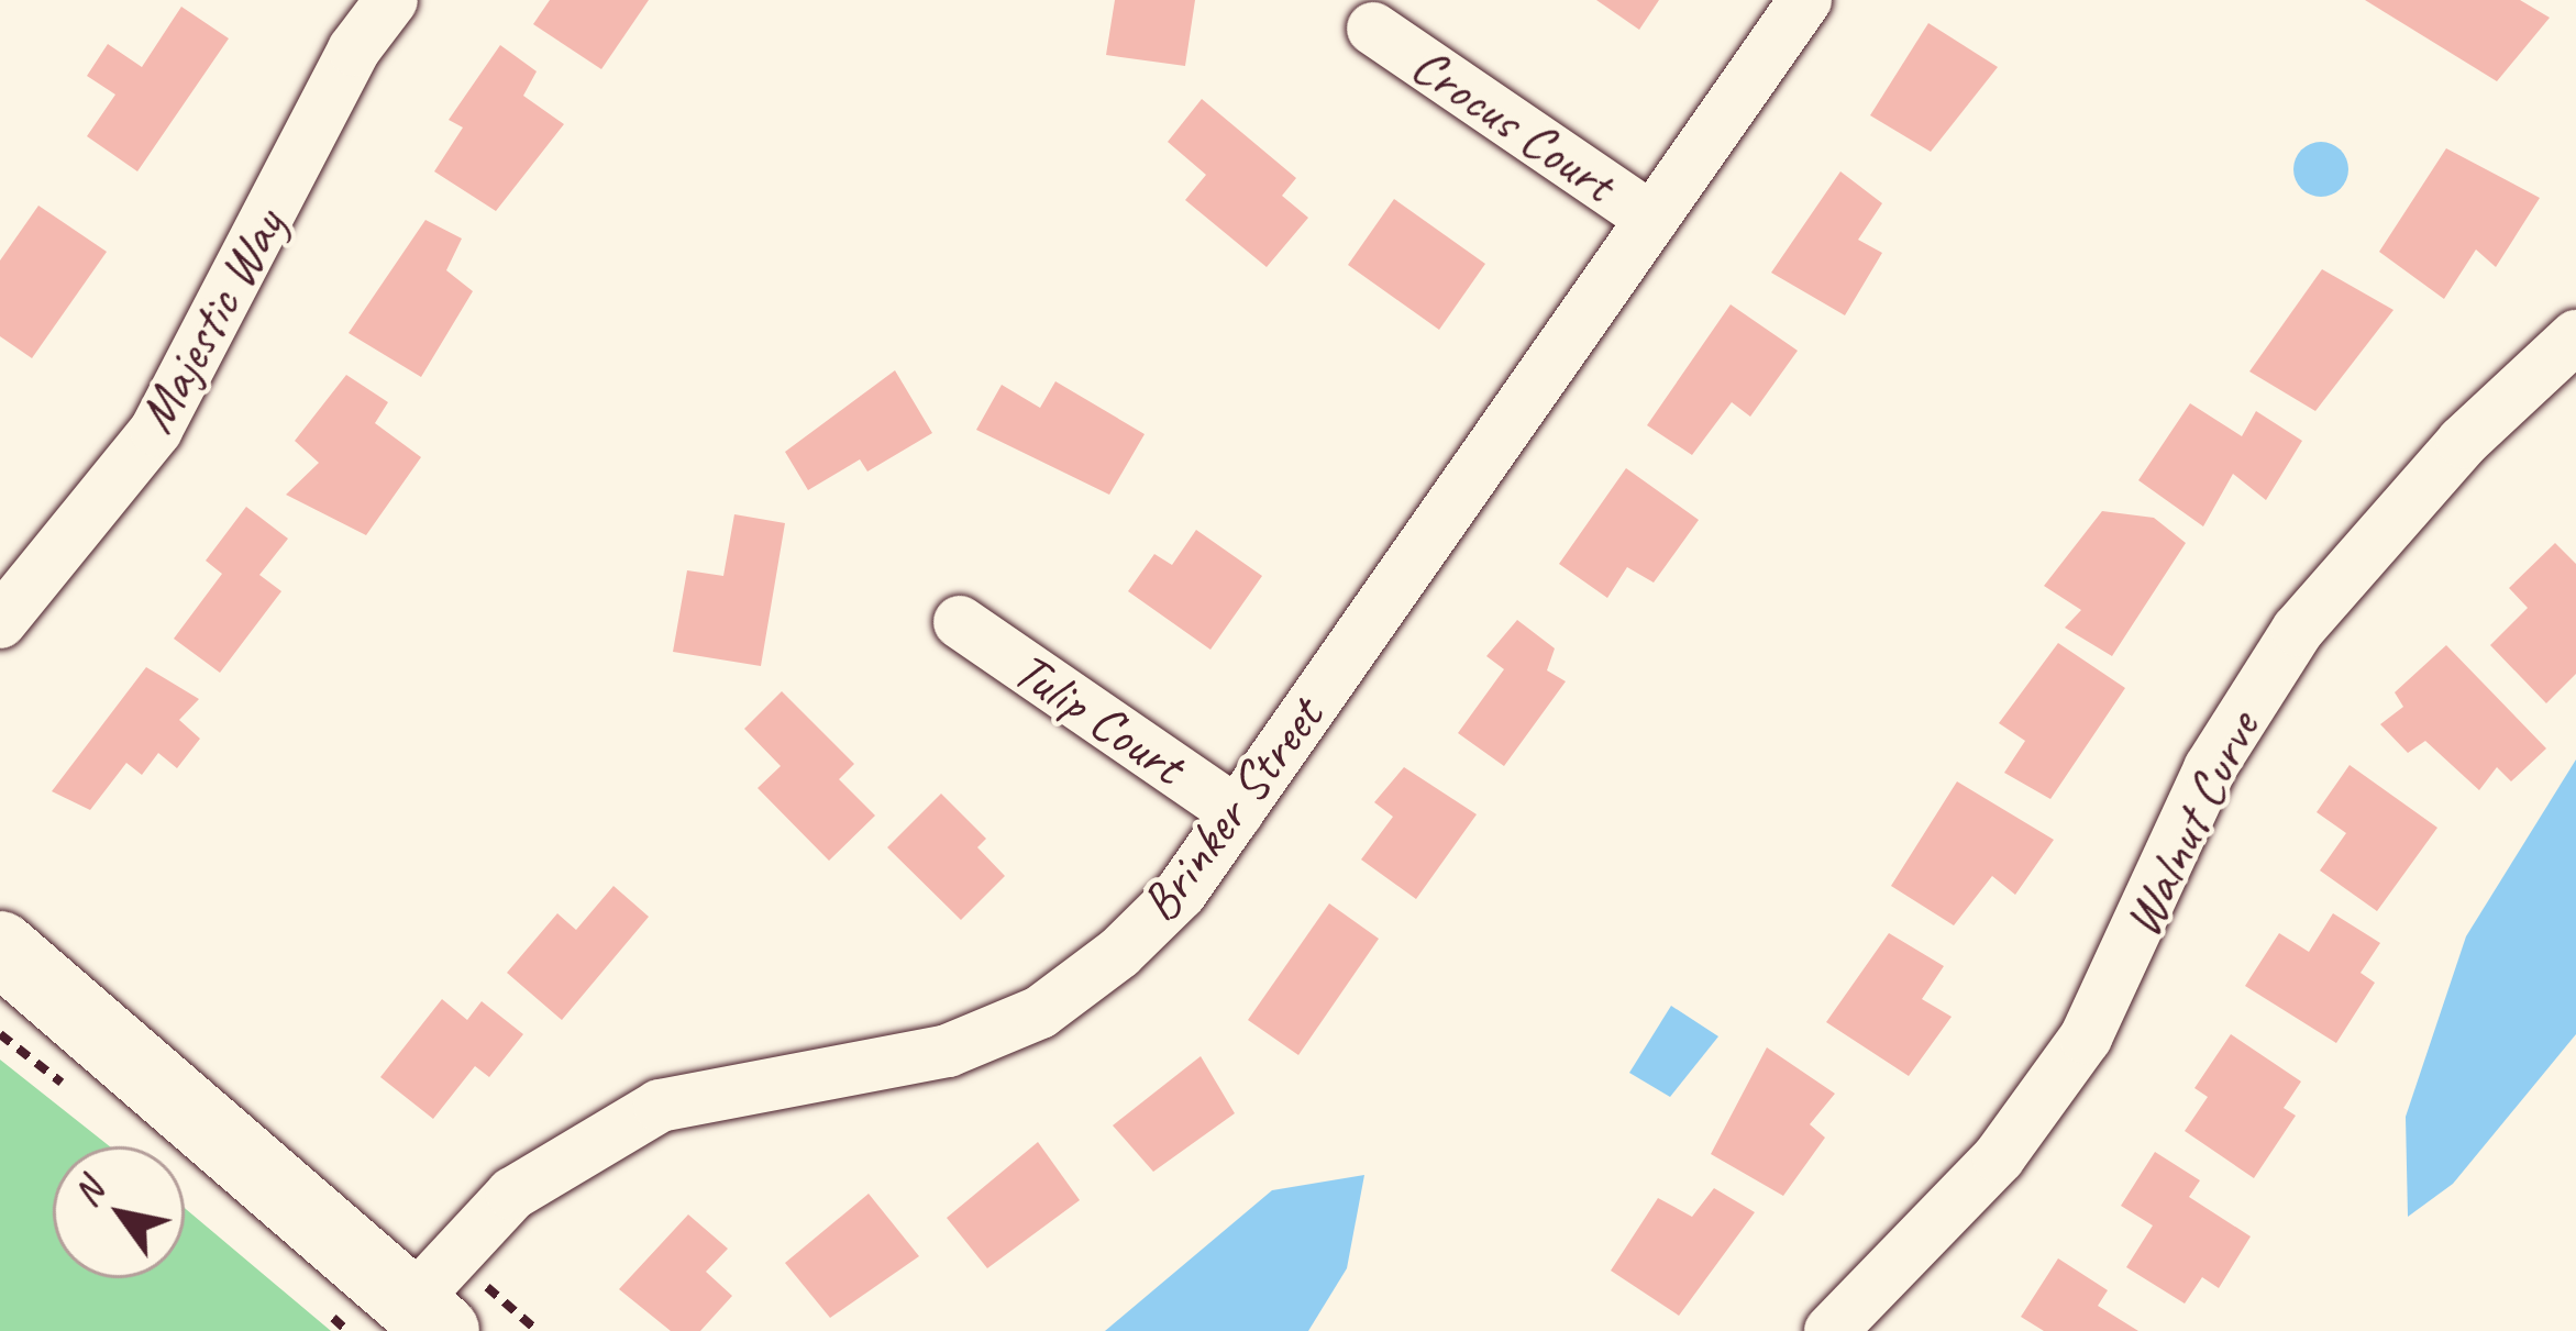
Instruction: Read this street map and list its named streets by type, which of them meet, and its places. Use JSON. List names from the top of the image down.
{
  "streets": {
    "street": [
      "Crocus Court",
      "Majestic Way",
      "Tulip Court",
      "Brinker Street",
      "Walnut Curve"
    ]
  },
  "crossings": [
    ["Crocus Court", "Brinker Street"],
    ["Tulip Court", "Brinker Street"]
  ],
  "north": "top left"
}
